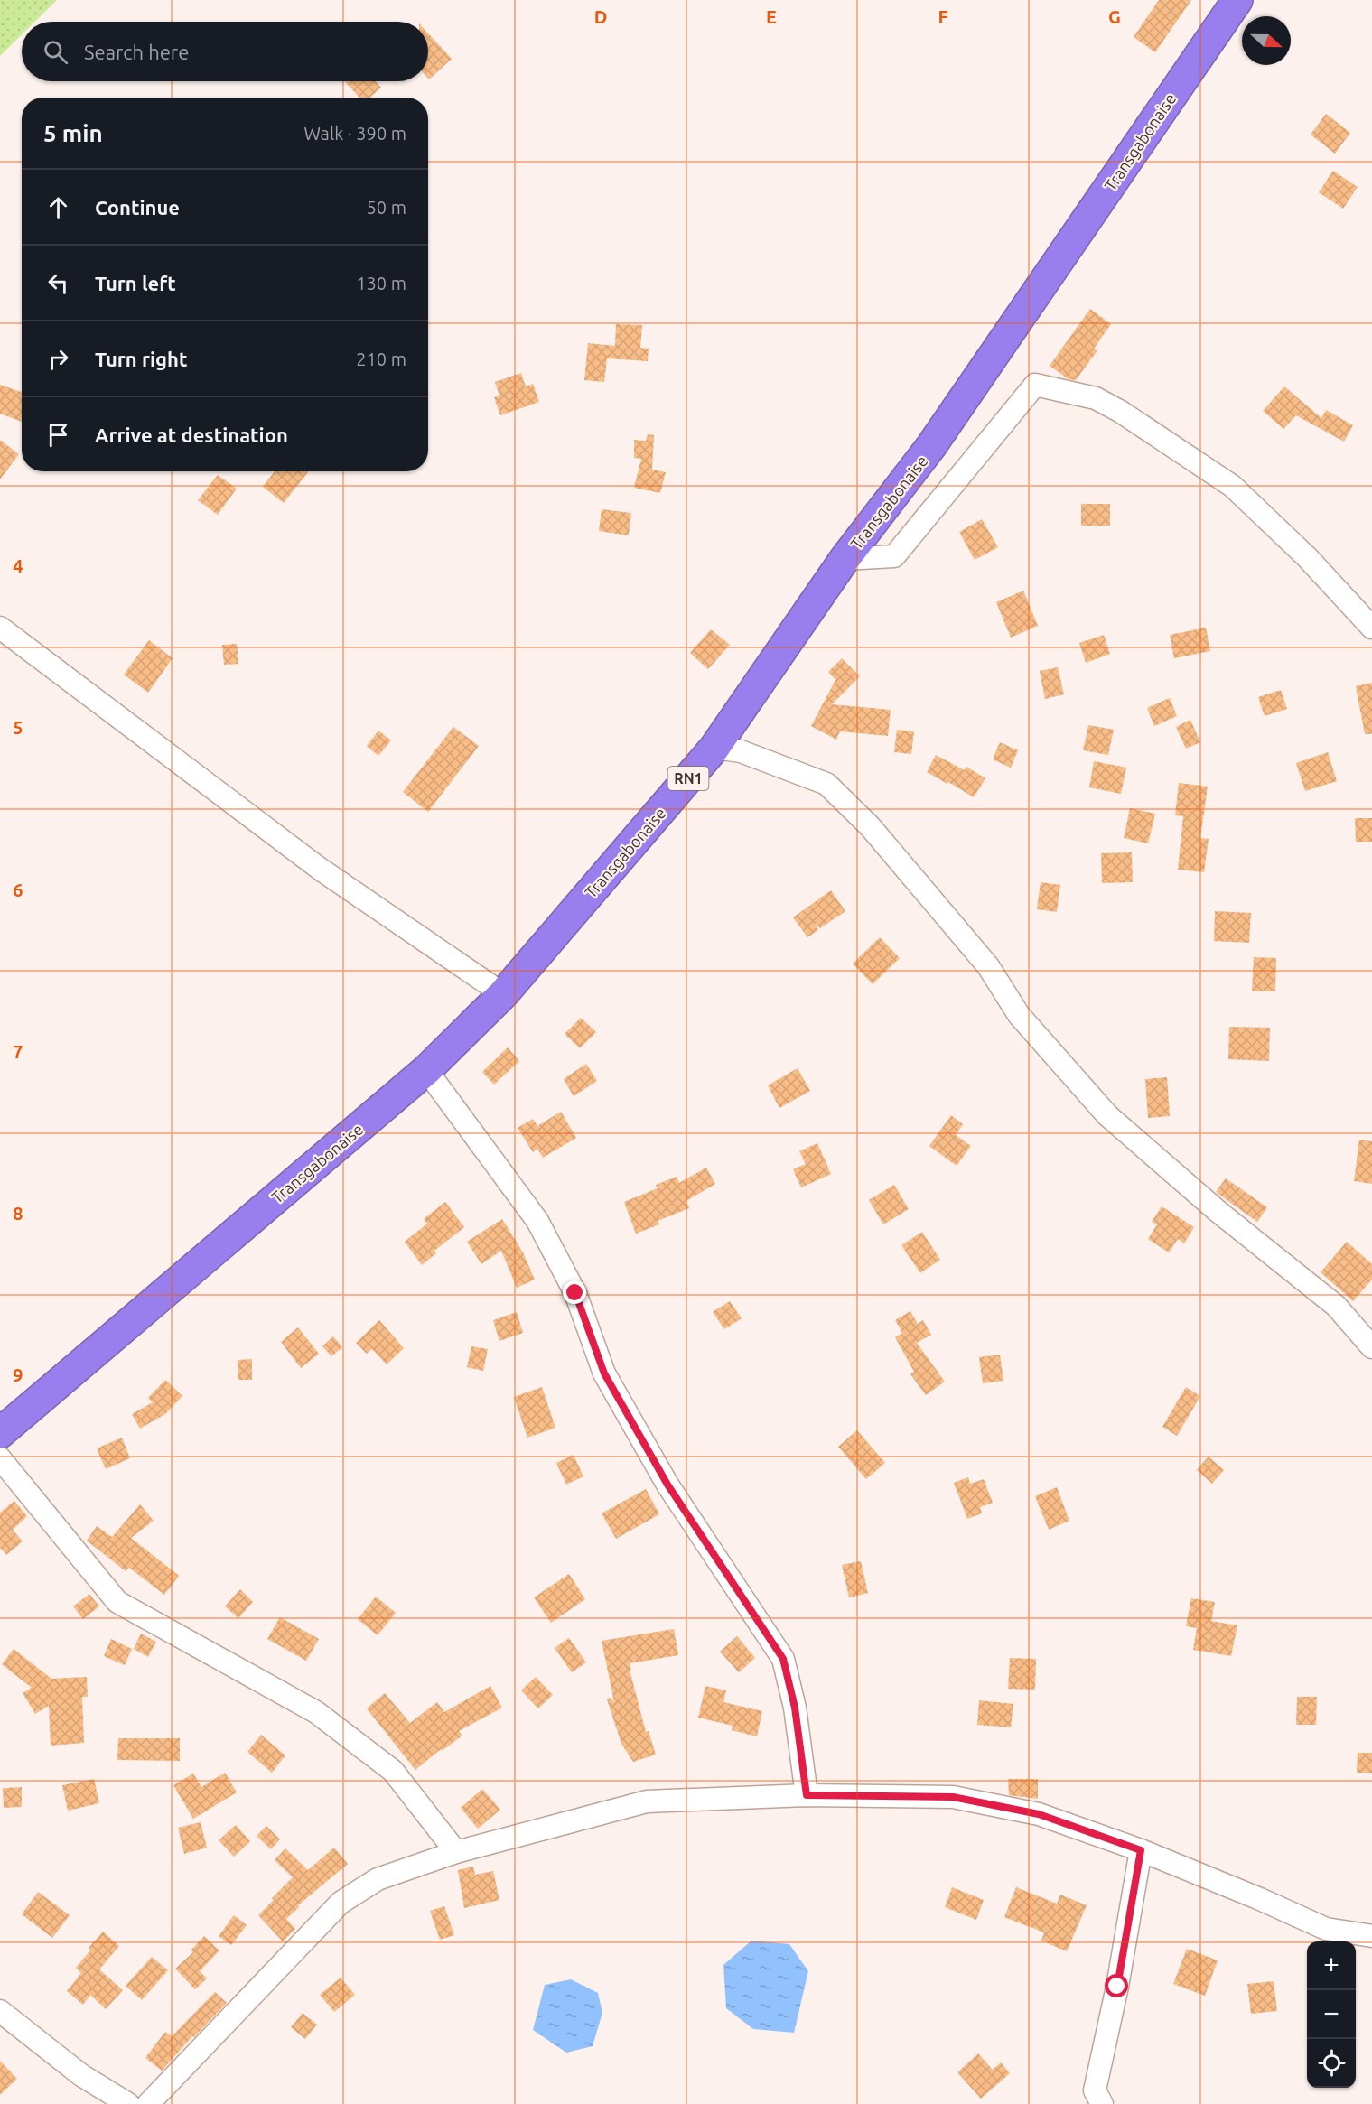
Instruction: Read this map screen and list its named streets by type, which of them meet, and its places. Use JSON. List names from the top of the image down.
{
  "streets": {
    "highway": ["Transgabonaise", "RN1"]
  },
  "north": "right",
  "page": {
    "search": "Search here",
    "heading": ["5 min", "Walk · 390 m"],
    "list": [
      ["Continue", "50 m"],
      ["Turn left", "130 m"],
      ["Turn right", "210 m"],
      "Arrive at destination"
    ],
    "map_buttons": ["+", "−"]
  },
  "grid": {
    "columns": [
      "D",
      "E",
      "F",
      "G"
    ],
    "rows": [
      "4",
      "5",
      "6",
      "7",
      "8",
      "9"
    ]
  }
}
